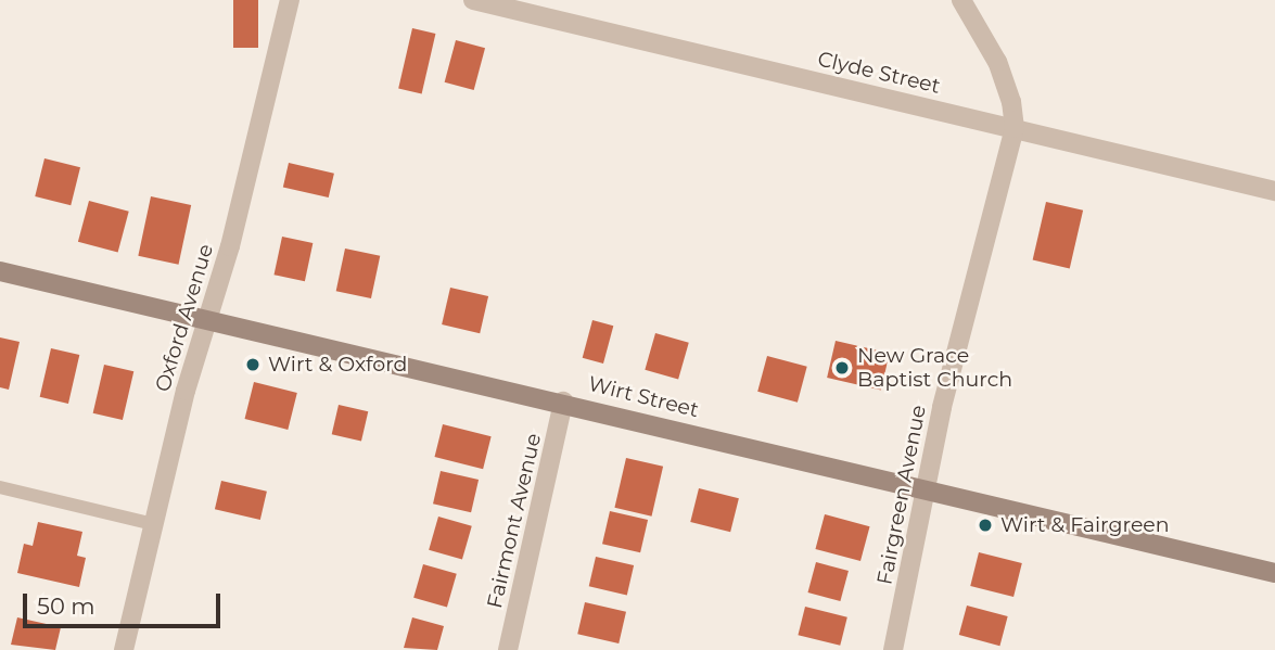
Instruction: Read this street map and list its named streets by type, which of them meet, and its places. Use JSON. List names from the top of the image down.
{
  "streets": {
    "main road": ["Wirt Street"],
    "street": [
      "Clyde Street",
      "Oxford Avenue",
      "Fairgreen Avenue",
      "Fairmont Avenue"
    ]
  },
  "crossings": [
    ["Clyde Street", "Fairgreen Avenue"],
    ["Oxford Avenue", "Wirt Street"],
    ["Wirt Street", "Fairgreen Avenue"],
    ["Wirt Street", "Fairmont Avenue"]
  ],
  "places": ["Wirt & Oxford", "New Grace Baptist Church", "Wirt & Fairgreen"],
  "scale_bar": "50 m"
}
